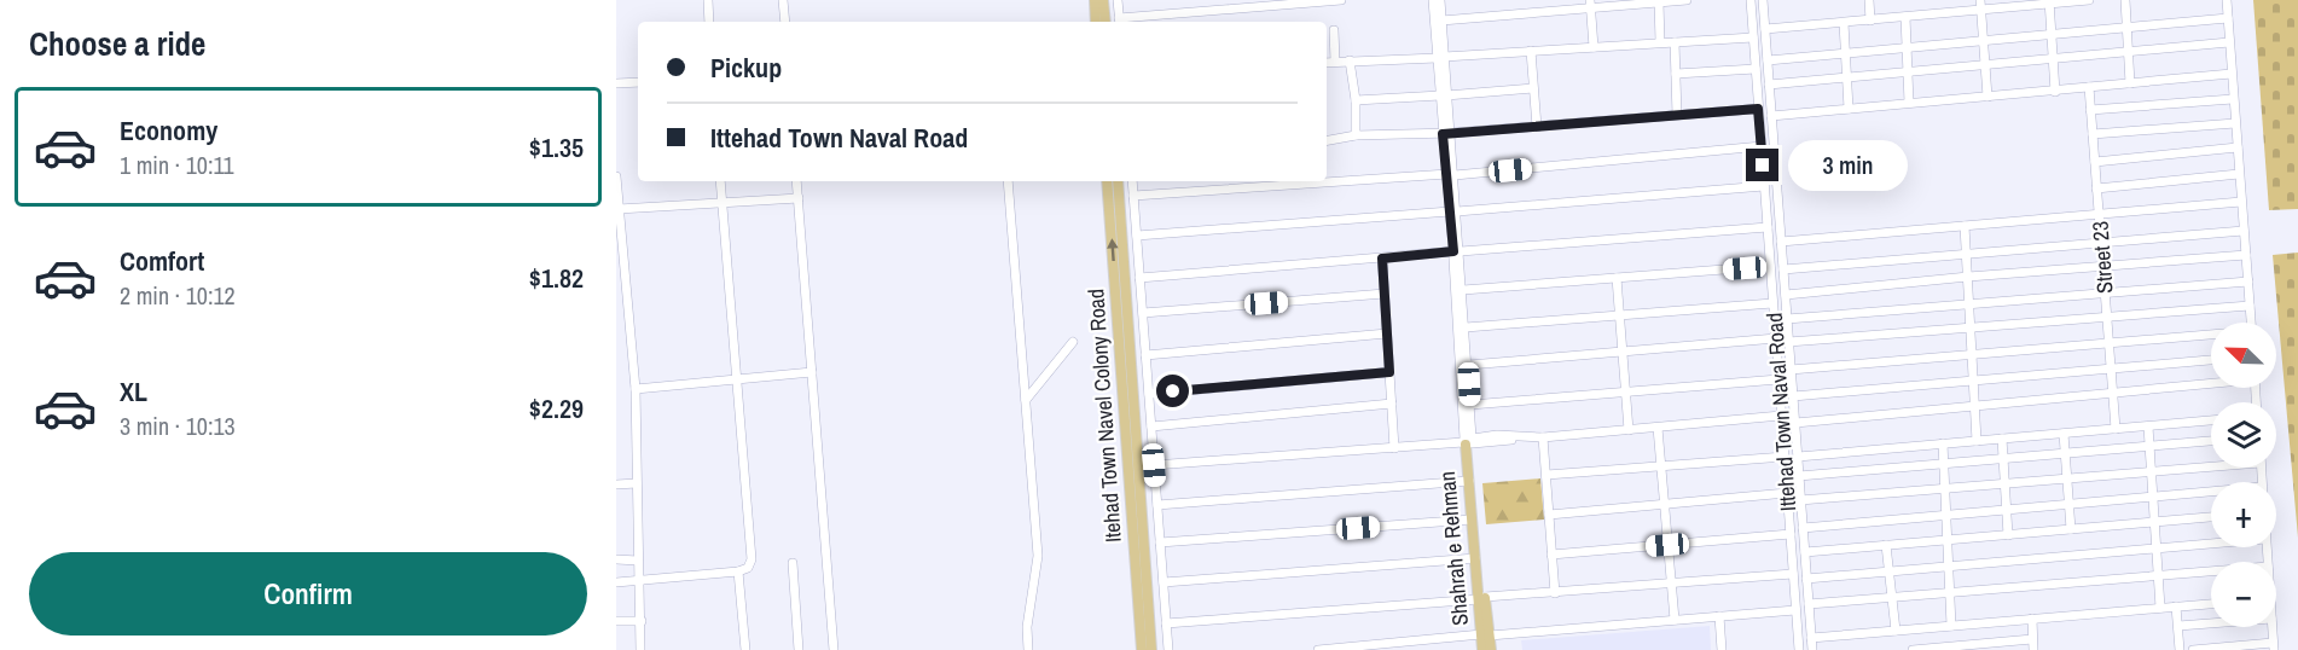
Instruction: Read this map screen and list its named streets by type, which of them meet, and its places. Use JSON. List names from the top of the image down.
{
  "streets": {
    "main road": ["Itehad Town Navel Colony Road", "Shahrah e Rehman"],
    "street": ["Street 23", "Ittehad Town Naval Road"]
  },
  "north": "top left",
  "page": {
    "heading": "Choose a ride",
    "banner": ["Pickup", "Ittehad Town Naval Road"],
    "list": [
      {
        "name": "Economy",
        "note": "1 min · 10:11",
        "value": "$1.35"
      },
      {
        "name": "Comfort",
        "note": "2 min · 10:12",
        "value": "$1.82"
      },
      {
        "name": "XL",
        "note": "3 min · 10:13",
        "value": "$2.29"
      }
    ],
    "bubble": "3 min",
    "map_buttons": ["+", "−"],
    "buttons": "Confirm"
  }
}
